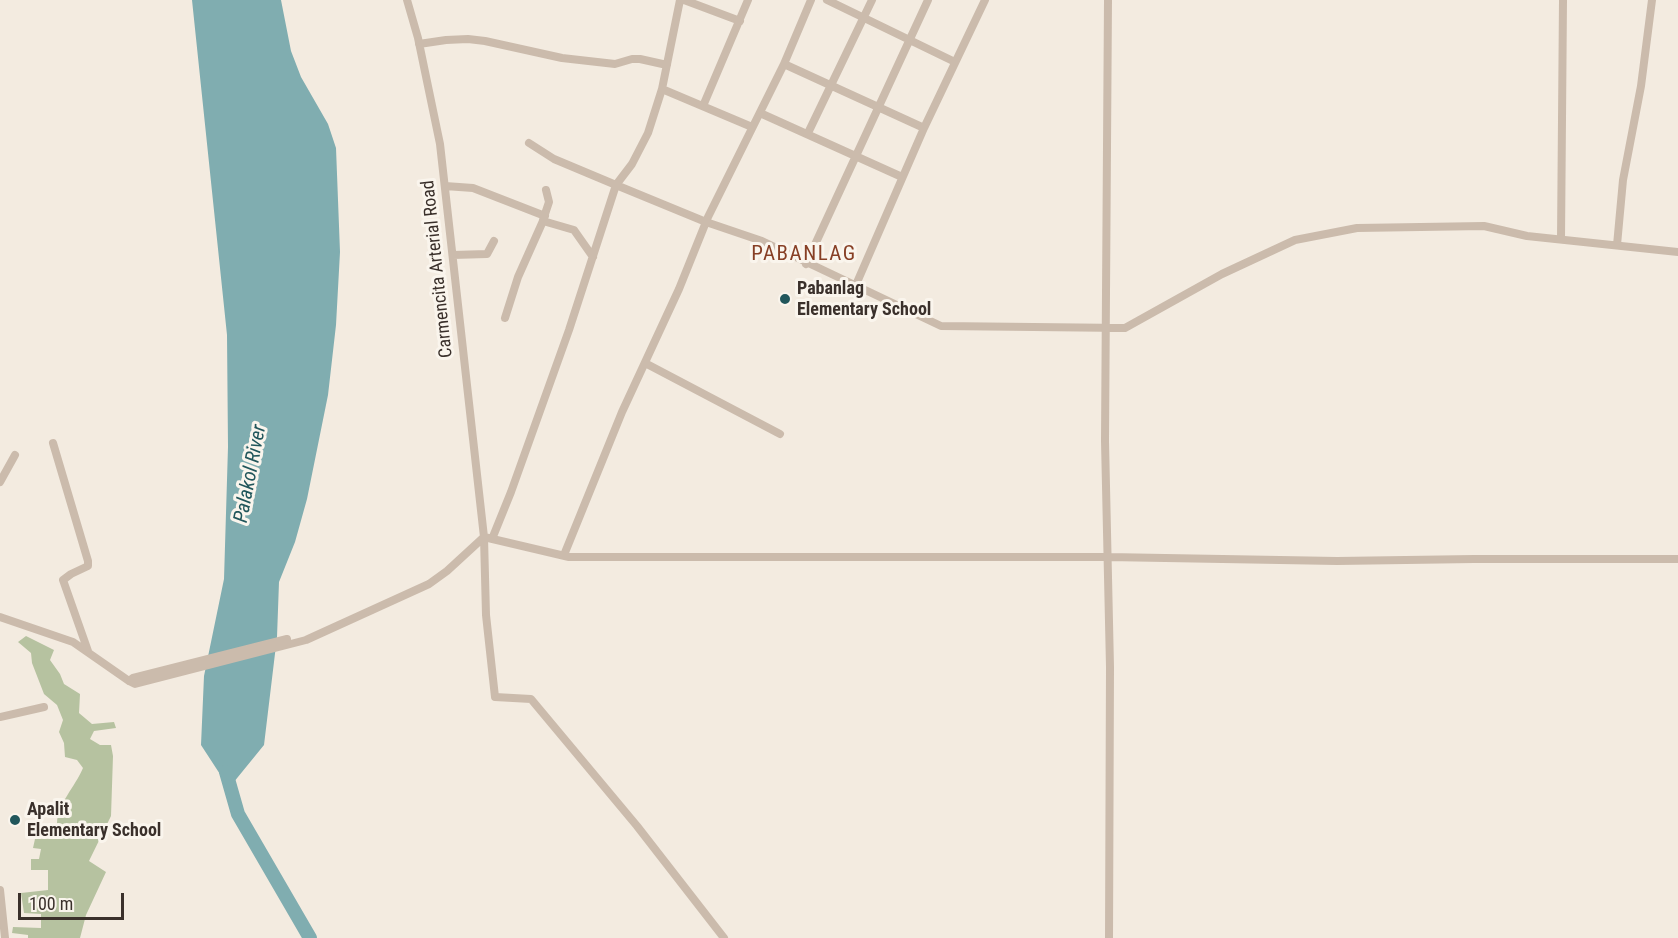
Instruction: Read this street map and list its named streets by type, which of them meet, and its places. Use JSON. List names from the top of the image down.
{
  "streets": {
    "street": ["Carmencita Arterial Road"]
  },
  "districts": ["PABANLAG"],
  "water": ["Palakol River"],
  "places": ["Pabanlag Elementary School", "Apalit Elementary School"],
  "scale_bar": "100 m"
}
